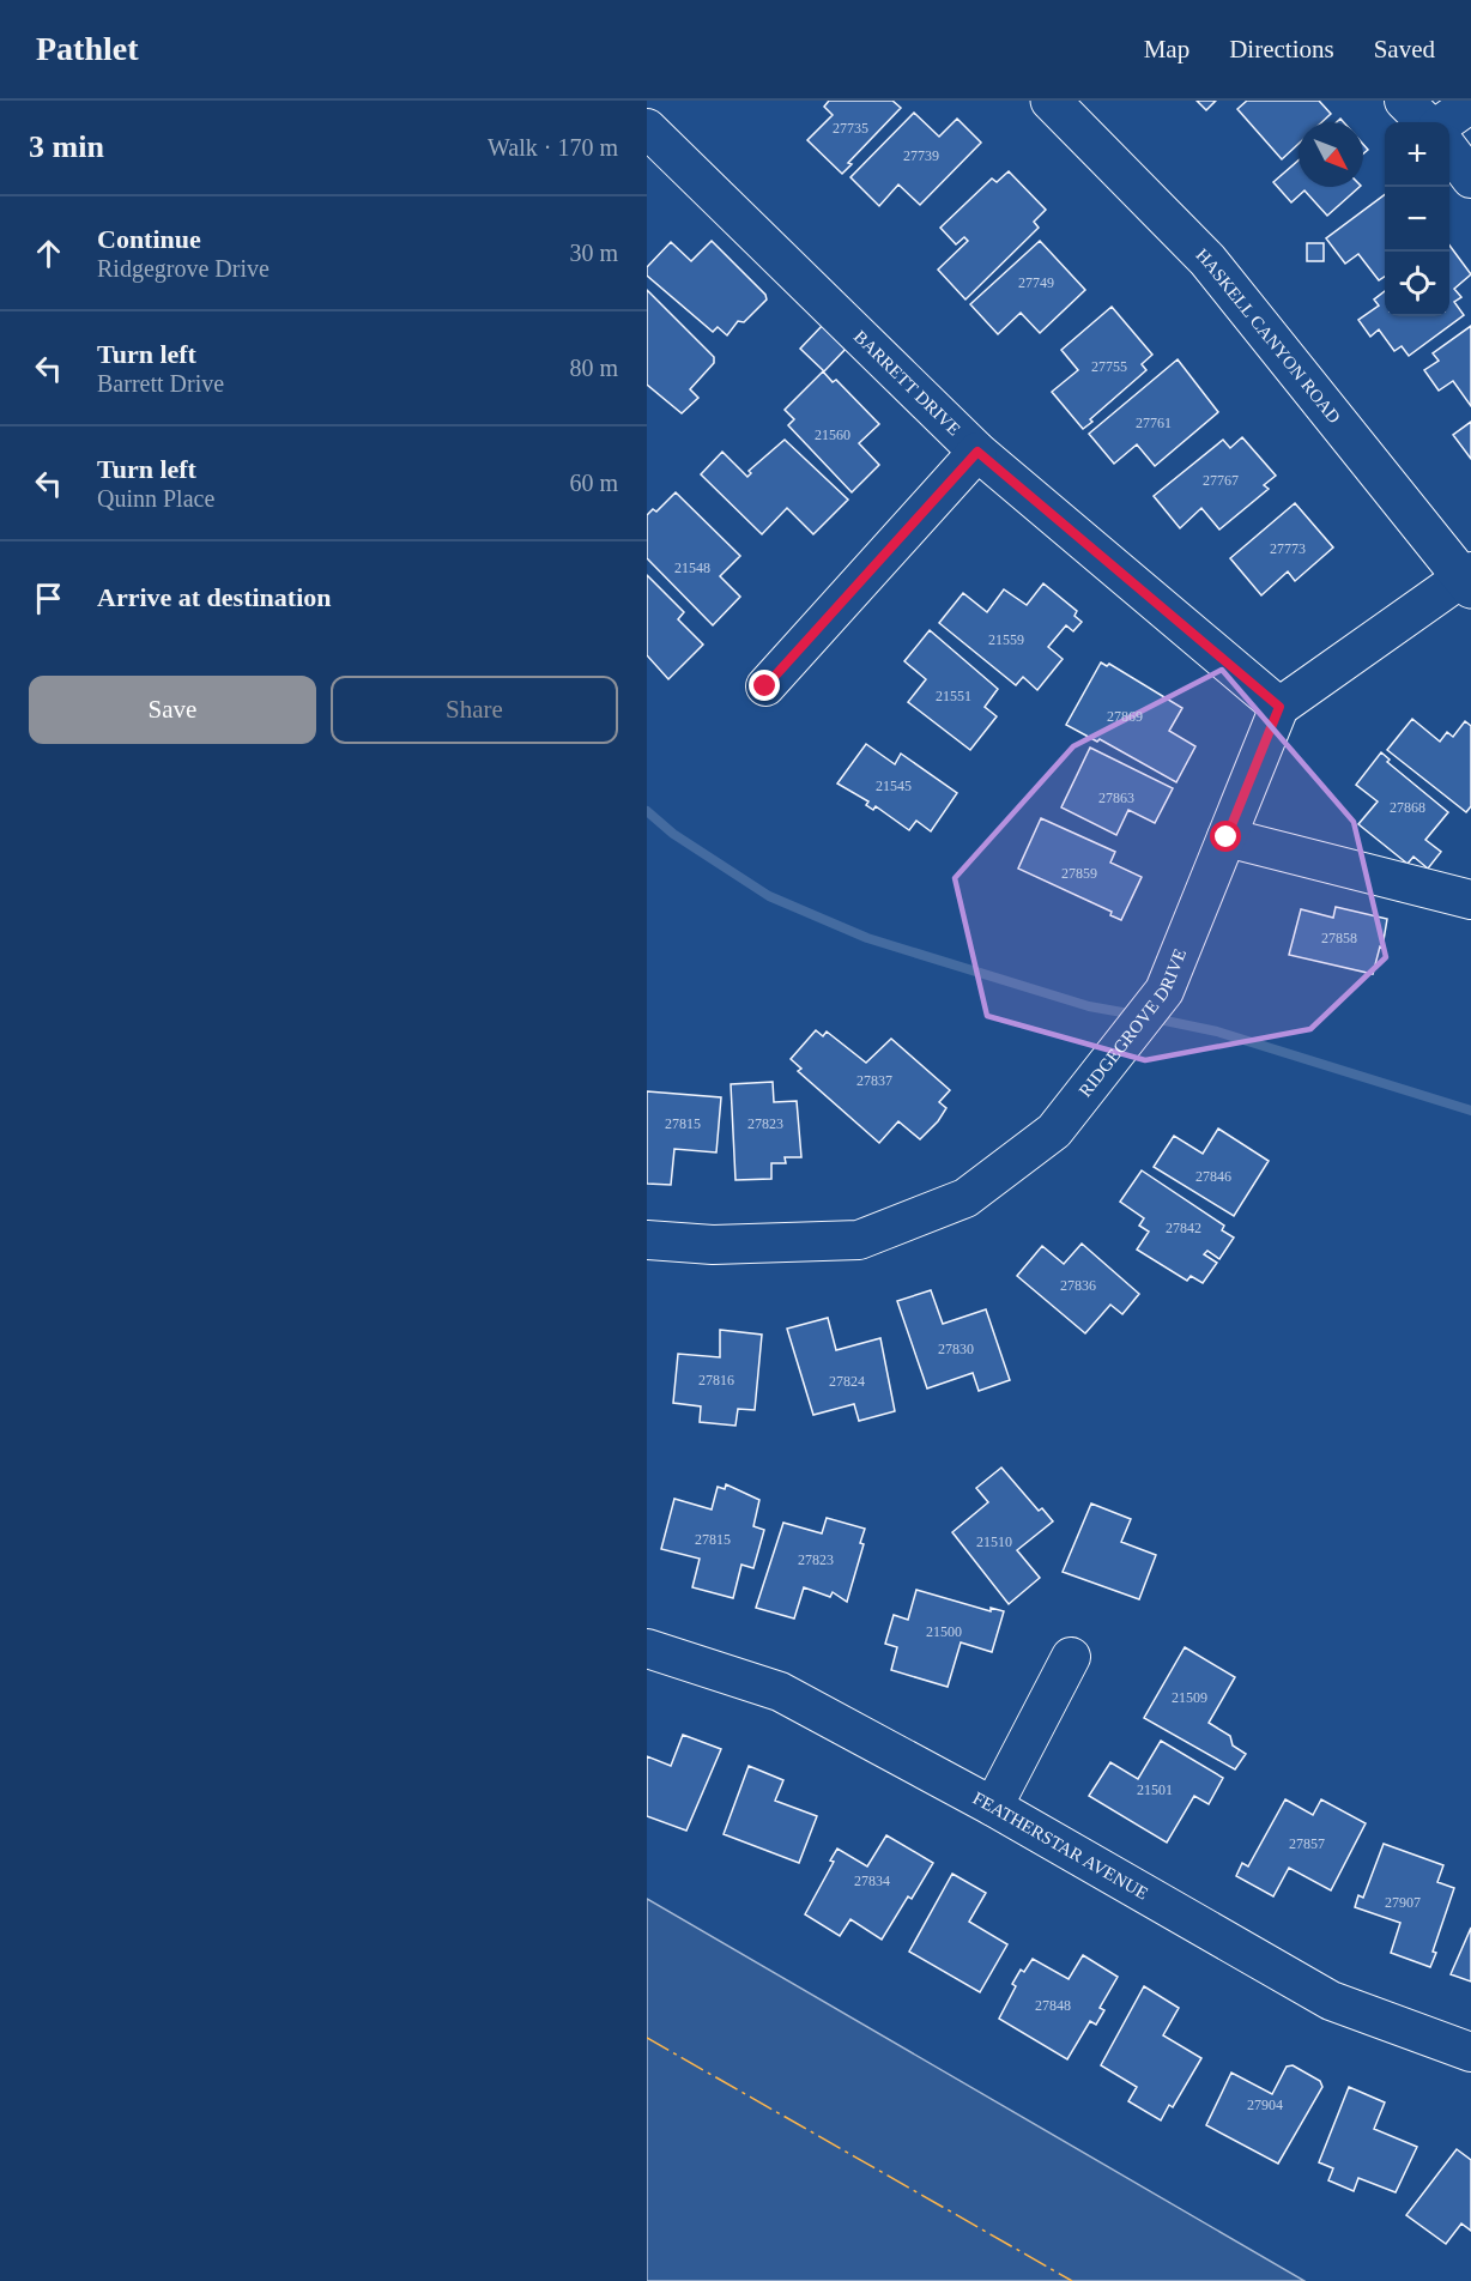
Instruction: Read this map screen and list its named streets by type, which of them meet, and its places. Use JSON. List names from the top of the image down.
{
  "streets": {
    "main road": ["HASKELL CANYON ROAD"],
    "street": ["BARRETT DRIVE", "RIDGEGROVE DRIVE", "FEATHERSTAR AVENUE"]
  },
  "crossings": [
    ["BARRETT DRIVE", "RIDGEGROVE DRIVE"]
  ],
  "house_numbers": [
    "27735",
    "27739",
    "27749",
    "27755",
    "27761",
    "21560",
    "27767",
    "27773",
    "21548",
    "21559",
    "21551",
    "27869",
    "21545",
    "27863",
    "27868",
    "27859",
    "27858",
    "27837",
    "27815",
    "27823",
    "27846",
    "27842",
    "27836",
    "27830",
    "27816",
    "27824",
    "27815",
    "21510",
    "27823",
    "21500",
    "21509",
    "21501",
    "27857",
    "27834",
    "27907",
    "27848",
    "27904"
  ],
  "north": "bottom right",
  "page": {
    "header": "Pathlet",
    "nav": ["Map", "Directions", "Saved"],
    "heading": ["3 min", "Walk · 170 m"],
    "map_buttons": ["+", "−"],
    "list": [
      ["Continue", "Ridgegrove Drive", "30 m"],
      ["Turn left", "Barrett Drive", "80 m"],
      ["Turn left", "Quinn Place", "60 m"],
      "Arrive at destination"
    ],
    "buttons": ["Save", "Share"]
  }
}
